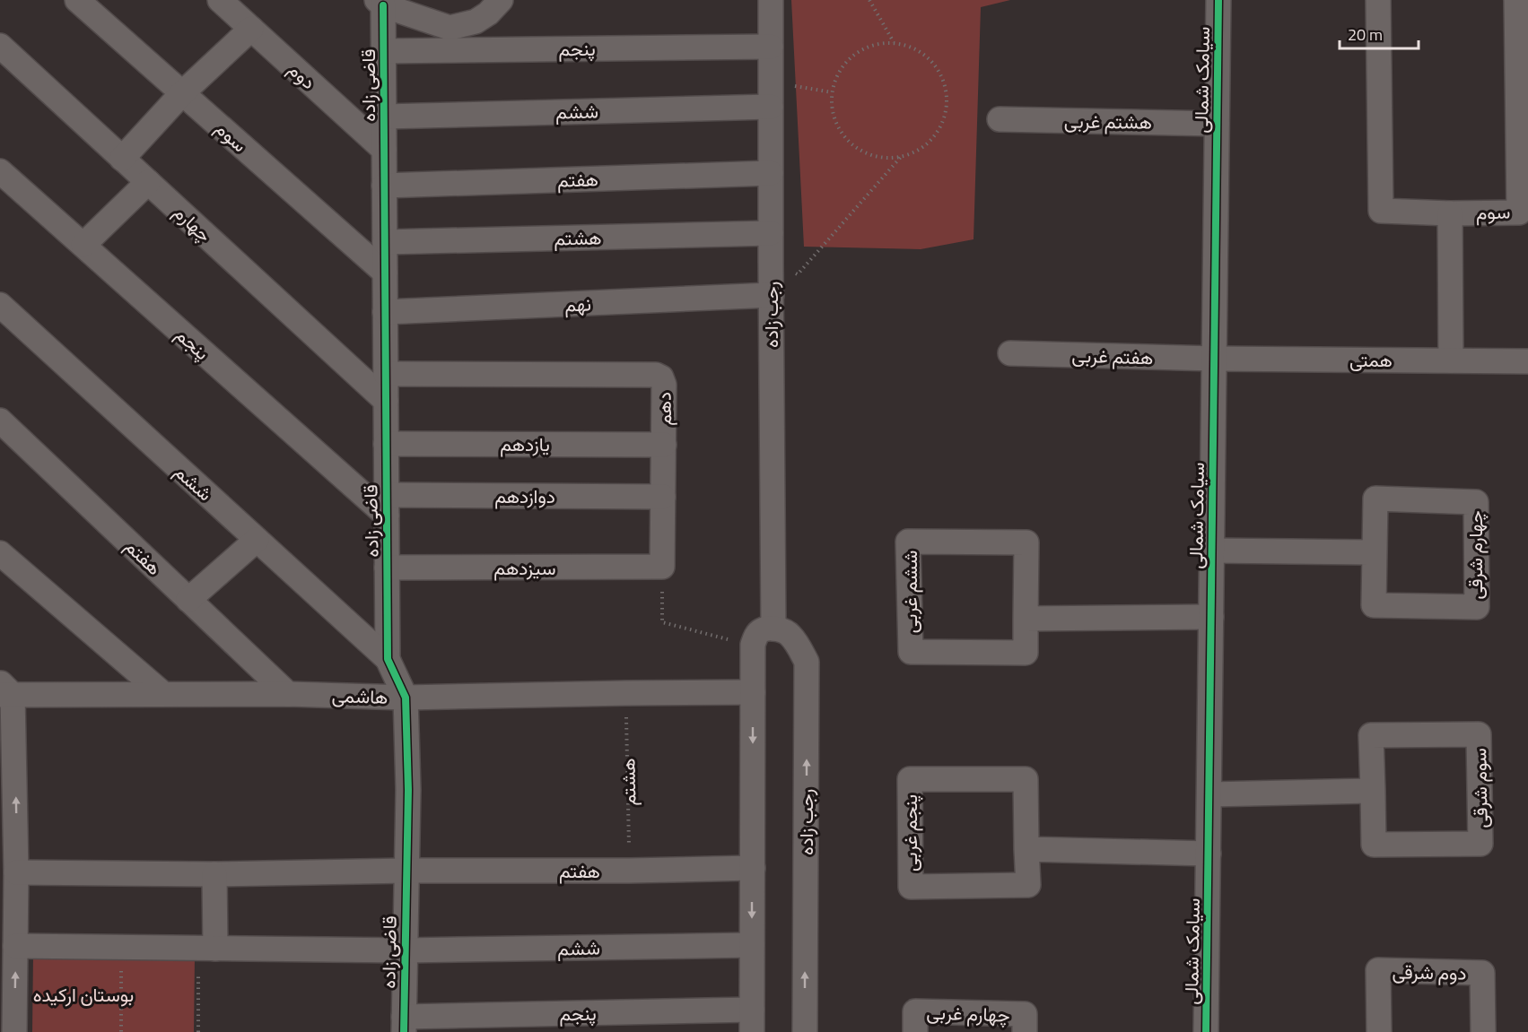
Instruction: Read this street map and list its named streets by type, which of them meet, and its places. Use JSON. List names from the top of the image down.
{
  "streets": {
    "street": [
      "پنجم",
      "دوم",
      "سیامک شمالی",
      "قاضی زاده",
      "ششم",
      "هشتم غربی",
      "سوم",
      "هفتم",
      "چهارم",
      "هشتم",
      "نهم",
      "رجب زاده",
      "هفتم غربی",
      "همتی",
      "دهم",
      "یازدهم",
      "دوازدهم",
      "چهارم شرقی",
      "سیزدهم",
      "ششم غربی",
      "هاشمی",
      "سوم شرقی",
      "پنجم غربی",
      "دوم شرقی",
      "چهارم غربی"
    ]
  },
  "crossings": [
    ["پنجم", "قاضی زاده"],
    ["پنجم", "رجب زاده"],
    ["پنجم", "دوازدهم"],
    ["دوم", "قاضی زاده"],
    ["سیامک شمالی", "هشتم غربی"],
    ["سیامک شمالی", "هفتم غربی"],
    ["سیامک شمالی", "همتی"],
    ["قاضی زاده", "ششم"],
    ["قاضی زاده", "سوم"],
    ["قاضی زاده", "هفتم"],
    ["قاضی زاده", "چهارم"],
    ["قاضی زاده", "هشتم"],
    ["قاضی زاده", "نهم"],
    ["قاضی زاده", "دهم"],
    ["قاضی زاده", "یازدهم"],
    ["قاضی زاده", "دوازدهم"],
    ["قاضی زاده", "سیزدهم"],
    ["قاضی زاده", "هاشمی"],
    ["ششم", "رجب زاده"],
    ["سوم", "همتی"],
    ["هفتم", "هشتم"],
    ["هفتم", "رجب زاده"],
    ["هفتم", "هاشمی"],
    ["هشتم", "رجب زاده"],
    ["هشتم", "هاشمی"],
    ["نهم", "رجب زاده"],
    ["هفتم غربی", "همتی"],
    ["دهم", "یازدهم"],
    ["دهم", "دوازدهم"],
    ["دهم", "سیزدهم"]
  ],
  "parks": ["بوستان ارکیده"],
  "scale_bar": "20 m"
}
